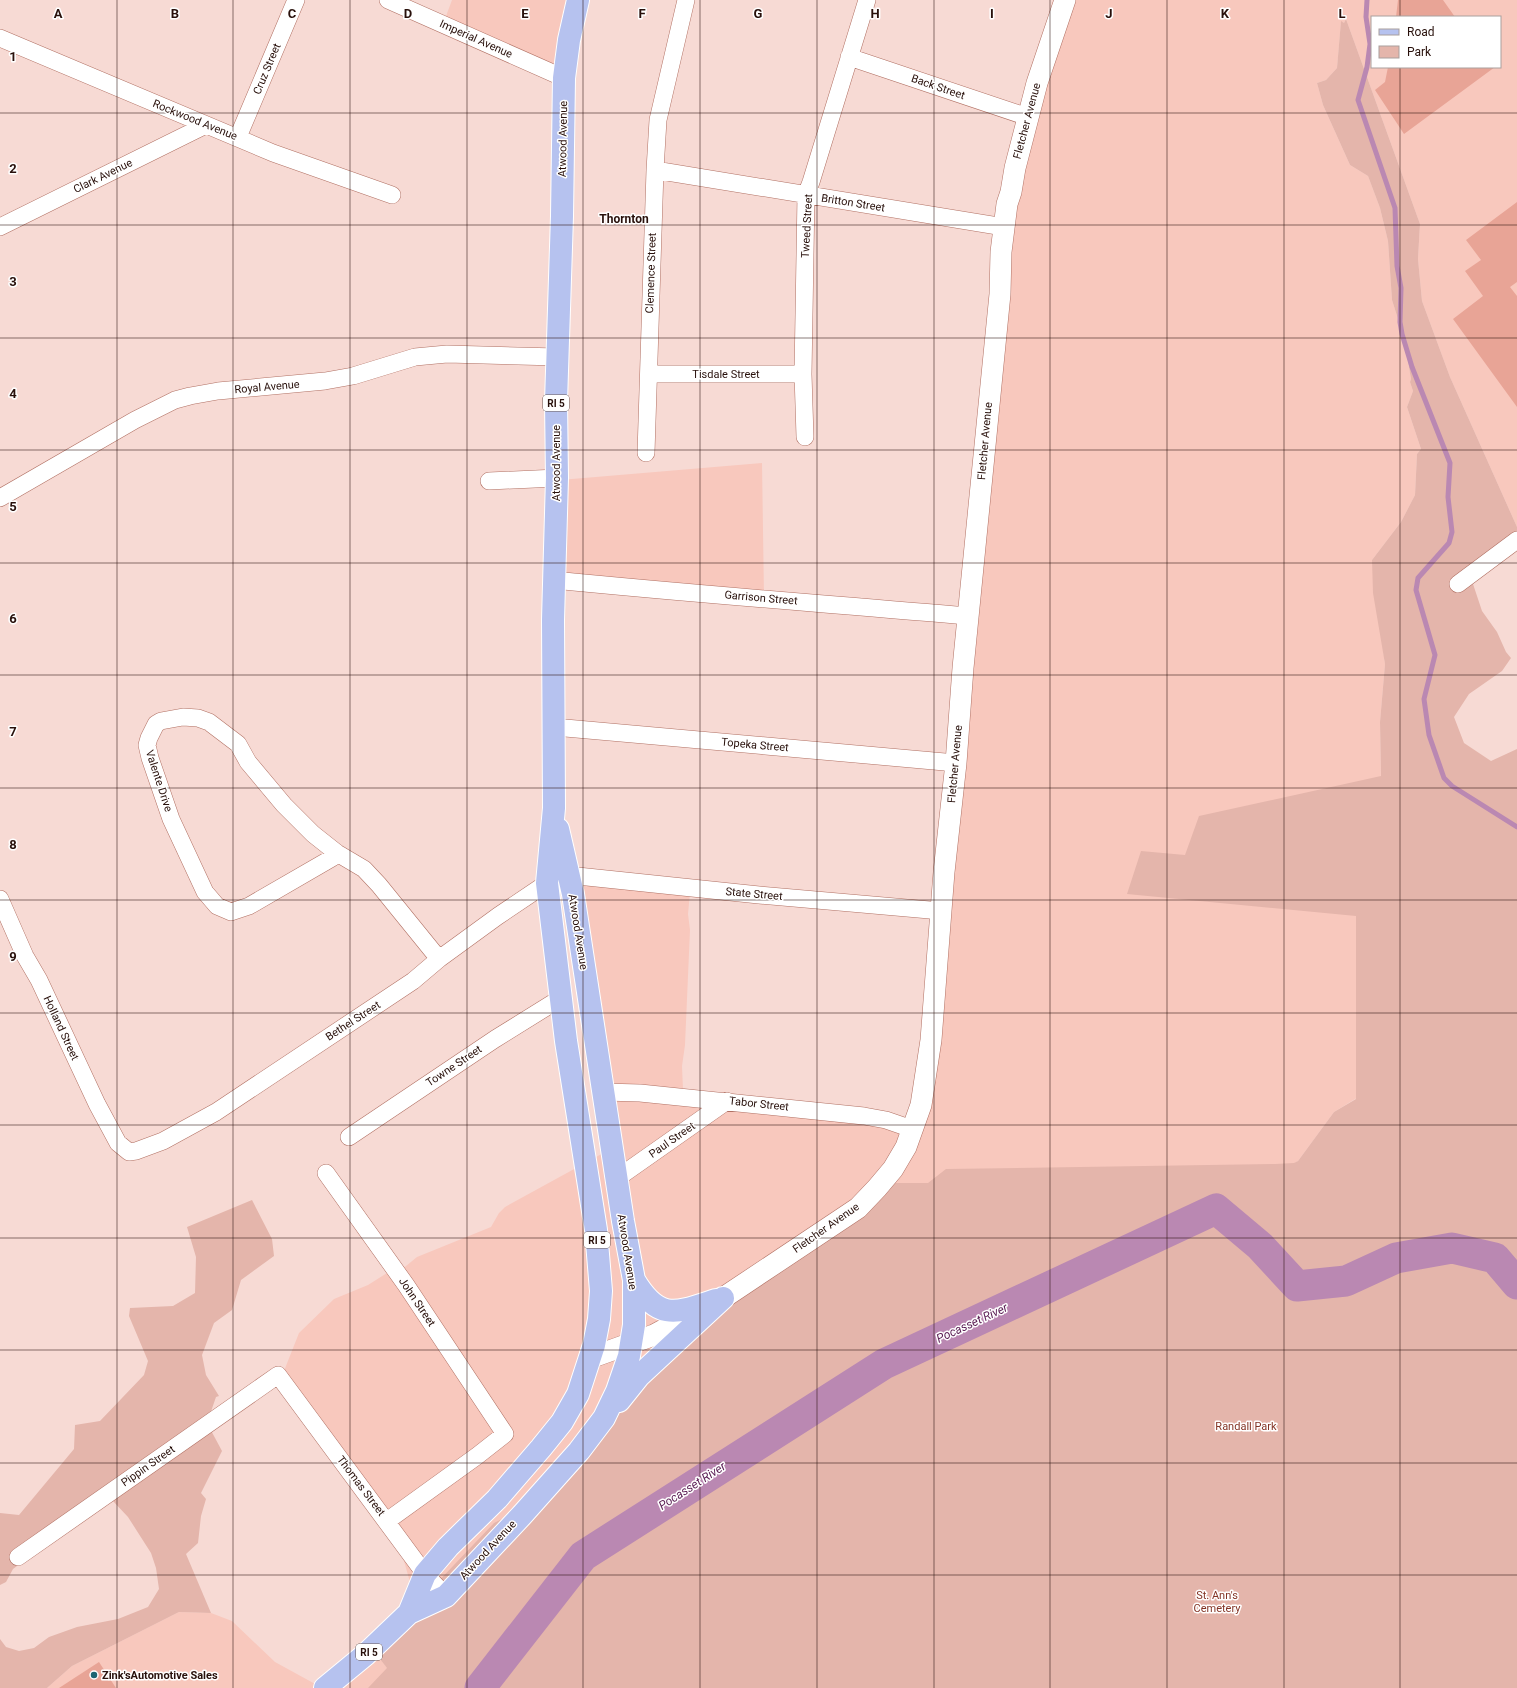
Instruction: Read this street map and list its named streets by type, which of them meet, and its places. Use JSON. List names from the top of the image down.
{
  "streets": {
    "main road": ["Atwood Avenue", "RI 5"],
    "street": [
      "Imperial Avenue",
      "Cruz Street",
      "Back Street",
      "Rockwood Avenue",
      "Fletcher Avenue",
      "Clark Avenue",
      "Britton Street",
      "Tweed Street",
      "Clemence Street",
      "Tisdale Street",
      "Royal Avenue",
      "Garrison Street",
      "Topeka Street",
      "Valente Drive",
      "State Street",
      "Bethel Street",
      "Holland Street",
      "Towne Street",
      "Tabor Street",
      "Paul Street",
      "John Street",
      "Pippin Street",
      "Thomas Street"
    ]
  },
  "crossings": [
    ["Imperial Avenue", "Atwood Avenue"],
    ["Cruz Street", "Rockwood Avenue"],
    ["Back Street", "Fletcher Avenue"],
    ["Back Street", "Tweed Street"],
    ["Rockwood Avenue", "Clark Avenue"],
    ["Fletcher Avenue", "Atwood Avenue"],
    ["Fletcher Avenue", "Britton Street"],
    ["Fletcher Avenue", "Garrison Street"],
    ["Fletcher Avenue", "Topeka Street"],
    ["Fletcher Avenue", "State Street"],
    ["Fletcher Avenue", "Tabor Street"],
    ["Atwood Avenue", "Royal Avenue"],
    ["Atwood Avenue", "Garrison Street"],
    ["Atwood Avenue", "Topeka Street"],
    ["Atwood Avenue", "State Street"],
    ["Atwood Avenue", "Bethel Street"],
    ["Atwood Avenue", "Towne Street"],
    ["Atwood Avenue", "Tabor Street"],
    ["Atwood Avenue", "Paul Street"],
    ["Atwood Avenue", "Thomas Street"],
    ["Britton Street", "Tweed Street"],
    ["Britton Street", "Clemence Street"],
    ["Tweed Street", "Tisdale Street"],
    ["Clemence Street", "Tisdale Street"],
    ["Valente Drive", "Bethel Street"],
    ["State Street", "Bethel Street"],
    ["Bethel Street", "Holland Street"],
    ["Tabor Street", "Paul Street"],
    ["John Street", "Thomas Street"],
    ["Pippin Street", "Thomas Street"]
  ],
  "districts": ["Thornton"],
  "water": ["Pocasset River"],
  "parks": ["Randall Park", "St. Ann's Cemetery"],
  "places": ["Zink'sAutomotive Sales"],
  "legend": ["Road", "Park"],
  "grid": {
    "columns": [
      "A",
      "B",
      "C",
      "D",
      "E",
      "F",
      "G",
      "H",
      "I",
      "J",
      "K",
      "L"
    ],
    "rows": [
      "1",
      "2",
      "3",
      "4",
      "5",
      "6",
      "7",
      "8",
      "9"
    ]
  }
}
